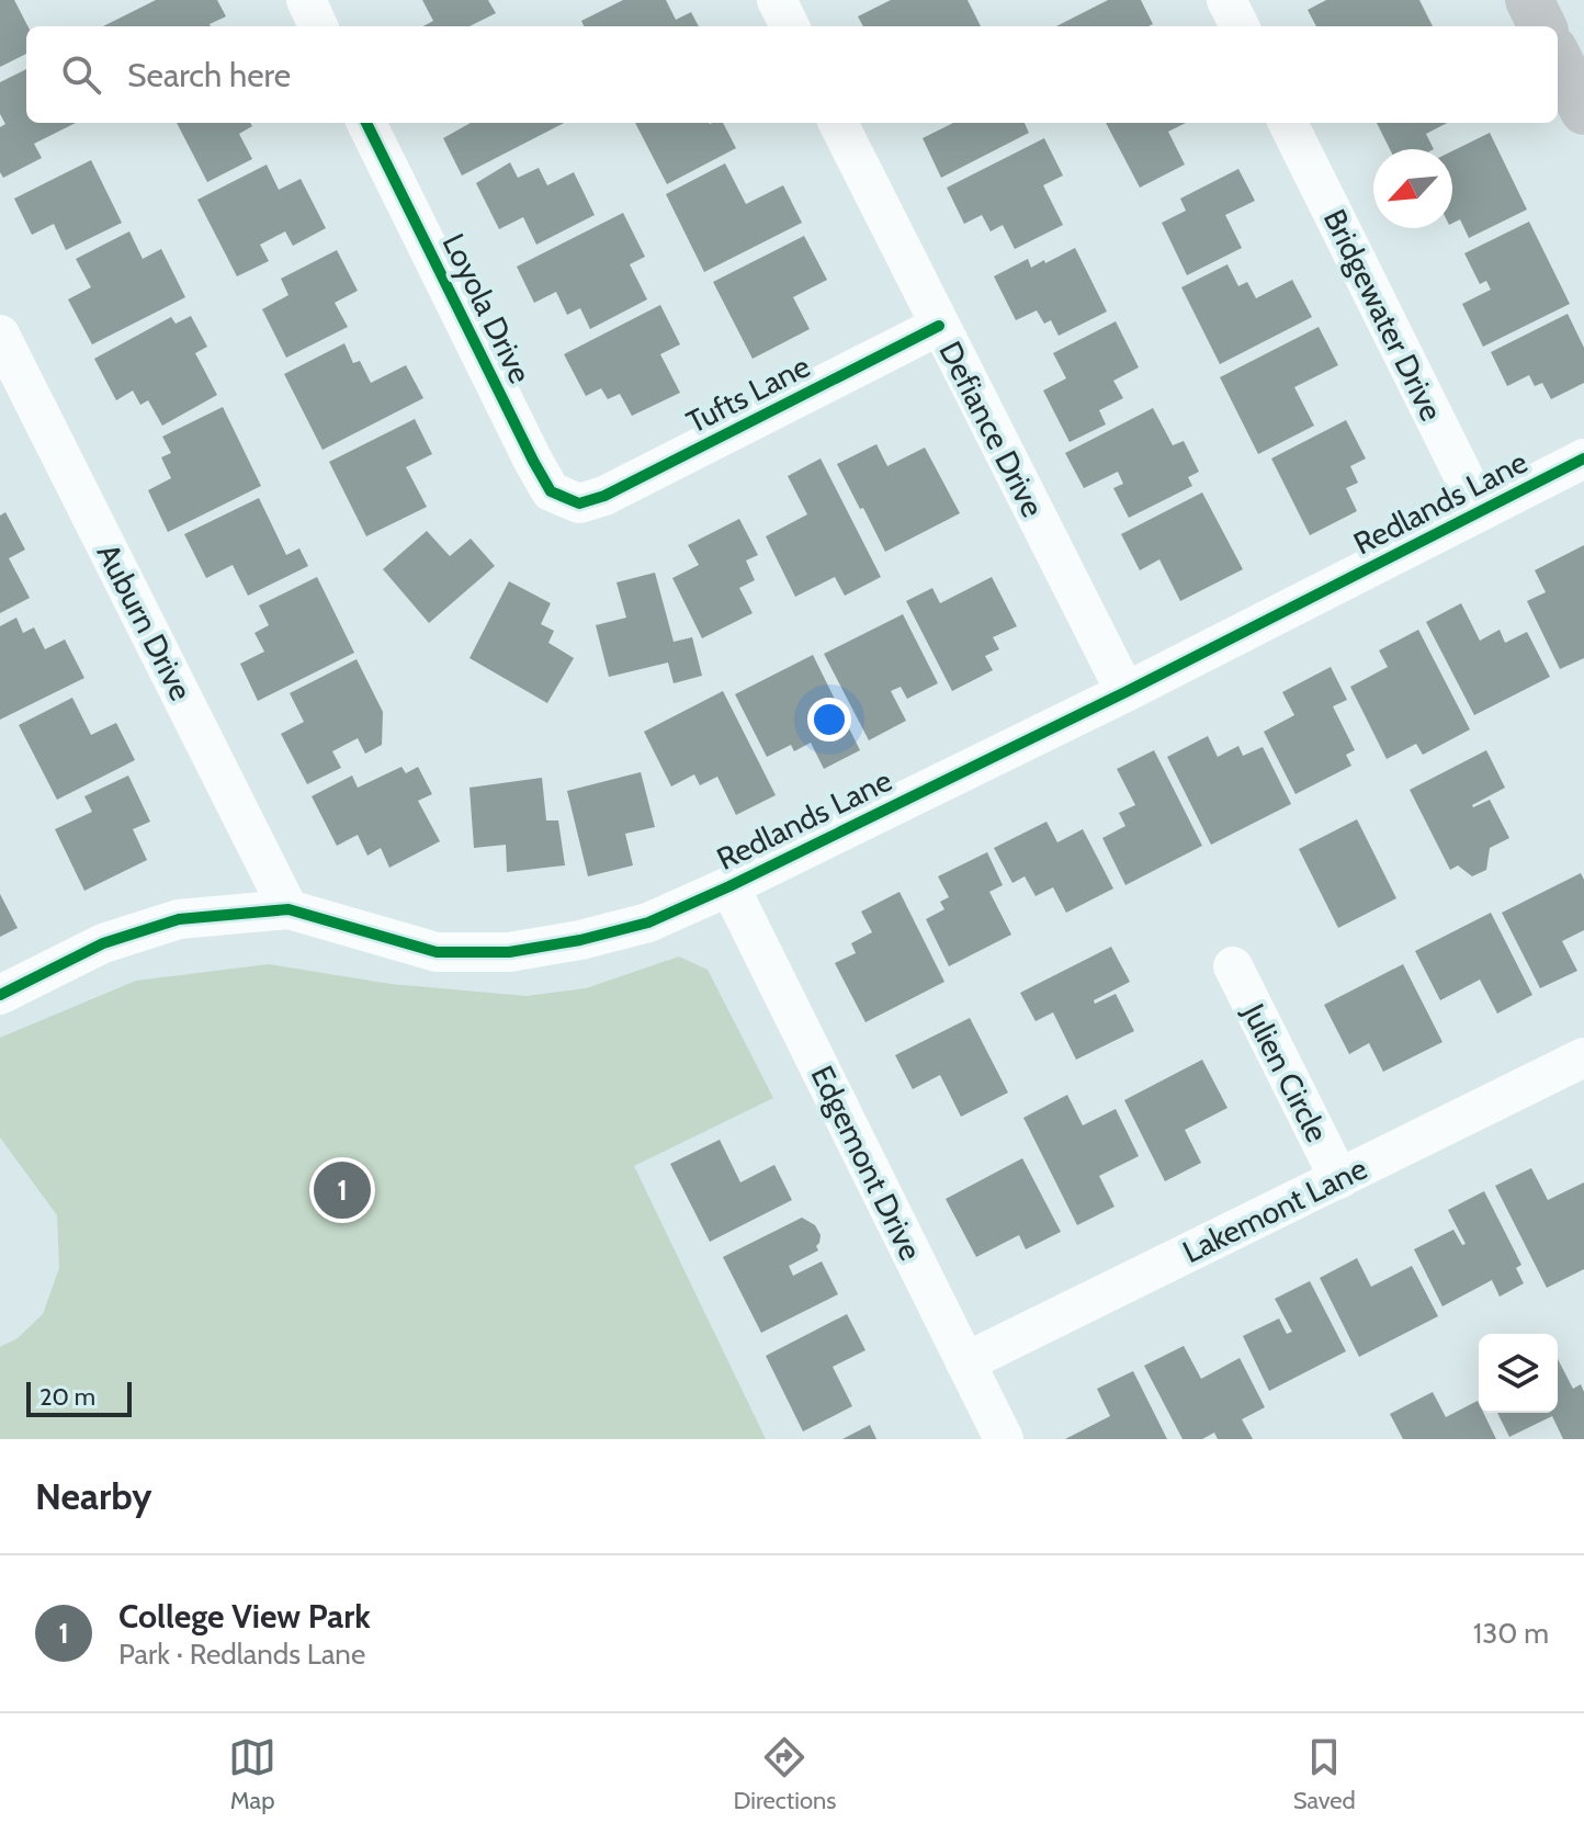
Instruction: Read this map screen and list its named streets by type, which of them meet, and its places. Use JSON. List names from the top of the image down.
{
  "streets": {
    "street": [
      "Loyola Drive",
      "Bridgewater Drive",
      "Tufts Lane",
      "Defiance Drive",
      "Redlands Lane",
      "Auburn Drive",
      "Julien Circle",
      "Edgemont Drive",
      "Lakemont Lane"
    ]
  },
  "crossings": [
    ["Loyola Drive", "Tufts Lane"],
    ["Bridgewater Drive", "Redlands Lane"],
    ["Tufts Lane", "Defiance Drive"],
    ["Defiance Drive", "Redlands Lane"],
    ["Redlands Lane", "Auburn Drive"],
    ["Redlands Lane", "Edgemont Drive"],
    ["Julien Circle", "Lakemont Lane"],
    ["Edgemont Drive", "Lakemont Lane"]
  ],
  "scale_bar": "20 m",
  "north": "bottom left",
  "page": {
    "search": "Search here",
    "pins": "1",
    "scale": "20 m",
    "heading": "Nearby",
    "list": [
      {
        "mark": "1",
        "name": "College View Park",
        "note": "Park · Redlands Lane",
        "value": "130 m"
      }
    ],
    "nav": ["Map", "Directions", "Saved"]
  }
}
